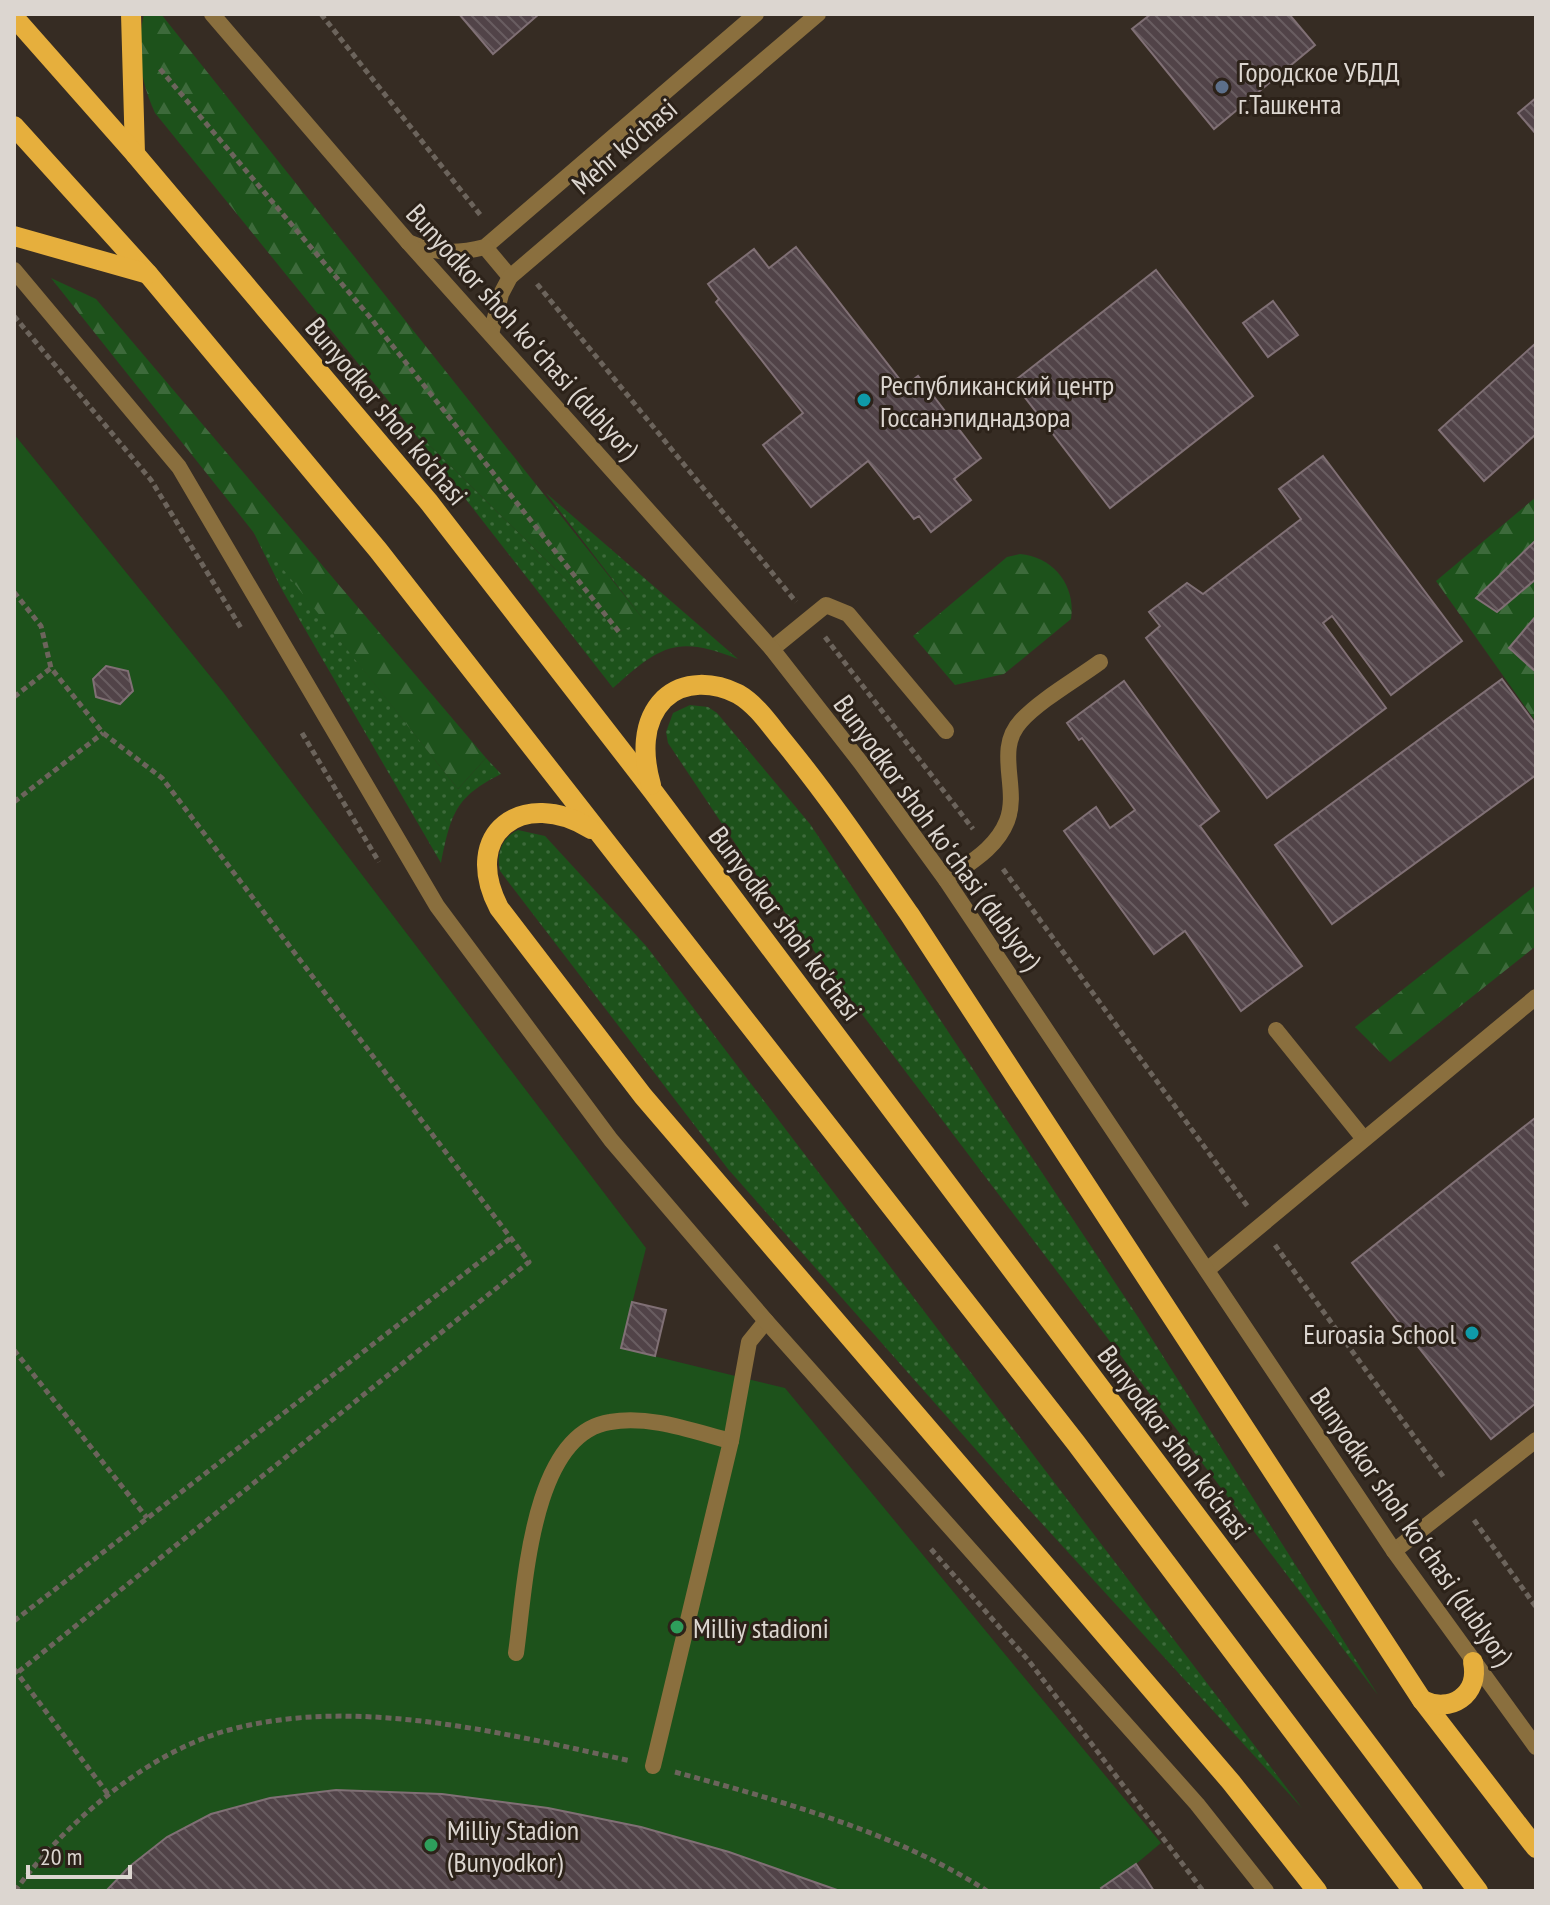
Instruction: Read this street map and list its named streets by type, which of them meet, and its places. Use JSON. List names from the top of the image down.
{
  "streets": {
    "main road": ["Bunyodkor shoh ko'chasi"],
    "street": ["Mehr ko'chasi", "Bunyodkor shoh koʻchasi (dublyor)"]
  },
  "crossings": [
    ["Mehr ko'chasi", "Bunyodkor shoh koʻchasi (dublyor)"]
  ],
  "places": [
    "Городское УБДД г.Ташкента",
    "Республиканский центр Госсанэпиднадзора",
    "Euroasia School",
    "Milliy stadioni",
    "Milliy Stadion (Bunyodkor)"
  ],
  "scale_bar": "20 m"
}
